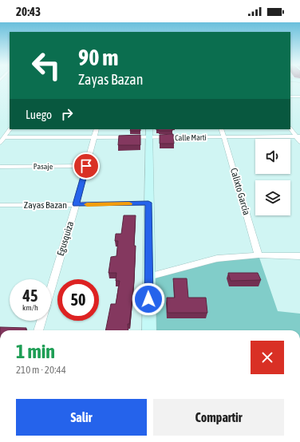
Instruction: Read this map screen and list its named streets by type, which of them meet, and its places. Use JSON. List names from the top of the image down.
{
  "streets": {
    "street": [
      "Calle Marti",
      "Pasaje",
      "Calixto García",
      "Zayas Bazan",
      "Egusquiza"
    ]
  },
  "crossings": [
    ["Calle Marti", "Calixto García"],
    ["Calle Marti", "Egusquiza"],
    ["Pasaje", "Egusquiza"],
    ["Zayas Bazan", "Egusquiza"]
  ],
  "page": {
    "status": "20:43",
    "turn": ["90 m", "Zayas Bazan"],
    "then": "Luego",
    "speed": "45 km/h",
    "limit": "50",
    "heading": ["1 min", "210 m · 20:44"],
    "buttons": ["Salir", "Compartir"]
  }
}
